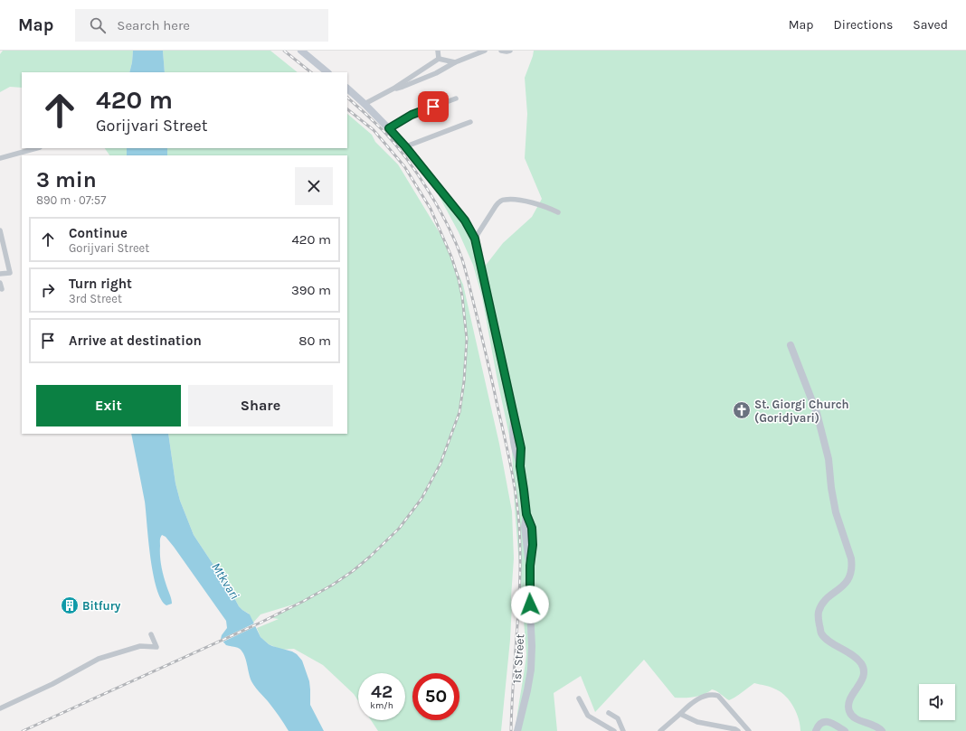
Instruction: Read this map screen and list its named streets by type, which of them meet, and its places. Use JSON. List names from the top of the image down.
{
  "streets": {
    "main road": ["1st Street"]
  },
  "water": ["Mtkvari"],
  "places": {
    "church": ["St. Giorgi Church (Goridjvari)"],
    "building": ["Bitfury"]
  },
  "page": {
    "header": "Map",
    "search": "Search here",
    "nav": ["Map", "Directions", "Saved"],
    "turn": ["420 m", "Gorijvari Street"],
    "heading": ["3 min", "890 m · 07:57"],
    "list": [
      {
        "name": "Continue",
        "note": "Gorijvari Street",
        "value": "420 m"
      },
      {
        "name": "Turn right",
        "note": "3rd Street",
        "value": "390 m"
      },
      {
        "name": "Arrive at destination",
        "value": "80 m"
      }
    ],
    "buttons": ["Exit", "Share"],
    "speed": "42 km/h",
    "limit": "50"
  }
}
